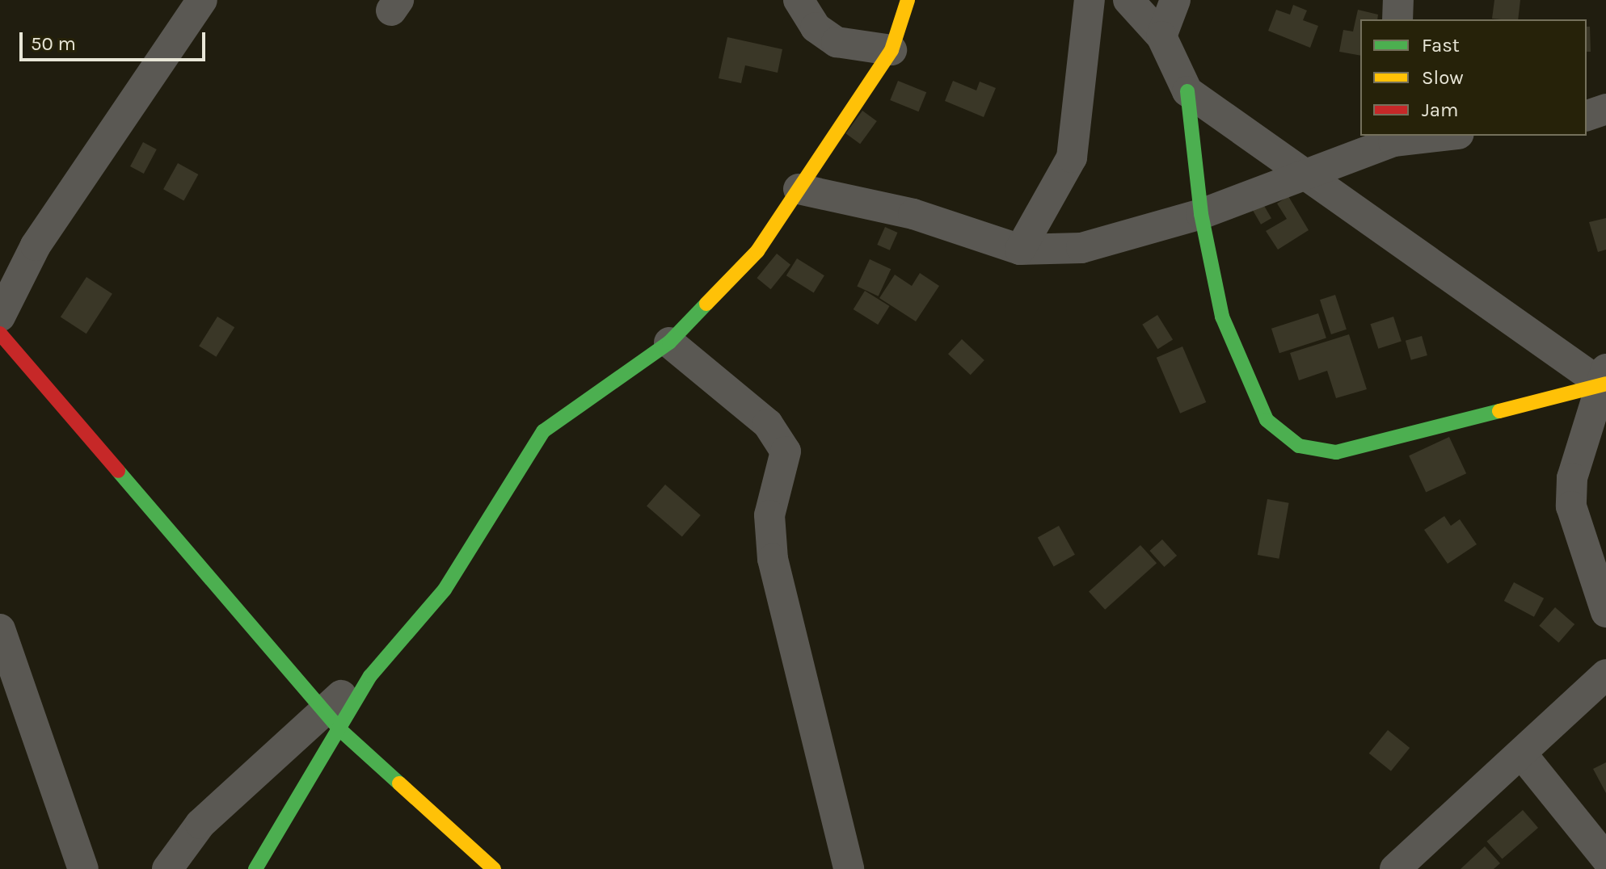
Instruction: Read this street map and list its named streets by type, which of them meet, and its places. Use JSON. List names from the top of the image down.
{
  "legend": ["Fast", "Slow", "Jam"],
  "scale_bar": "50 m"
}
